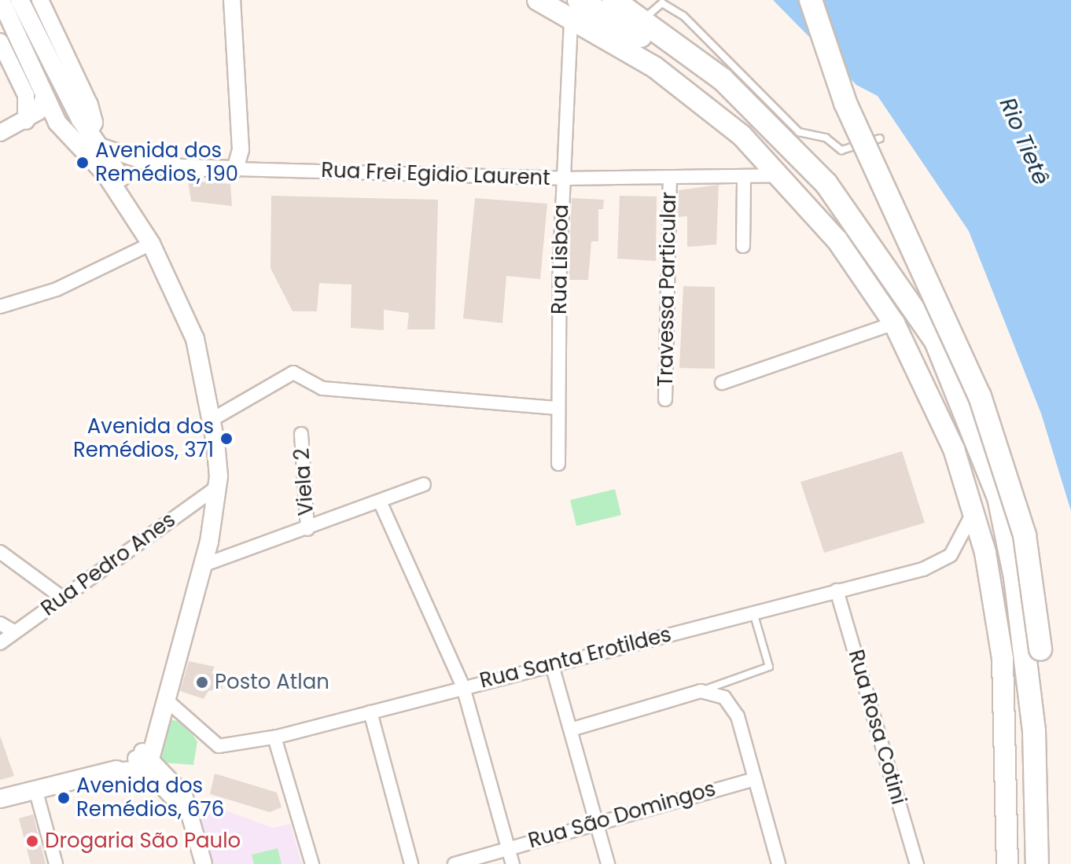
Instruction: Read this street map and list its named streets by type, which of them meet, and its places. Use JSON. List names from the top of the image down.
{
  "streets": {
    "street": [
      "Rua Frei Egidio Laurent",
      "Rua Lisboa",
      "Travessa Particular",
      "Viela 2",
      "Rua Pedro Anes",
      "Rua Santa Erotildes",
      "Rua Rosa Cotini",
      "Rua São Domingos"
    ]
  },
  "crossings": [
    ["Rua Frei Egidio Laurent", "Rua Lisboa"],
    ["Rua Frei Egidio Laurent", "Travessa Particular"],
    ["Rua Santa Erotildes", "Rua Rosa Cotini"]
  ],
  "water": ["Rio Tietê"],
  "places": [
    "Avenida dos Remédios, 190",
    "Avenida dos Remédios, 371",
    "Posto Atlan",
    "Avenida dos Remédios, 676",
    "Drogaria São Paulo"
  ]
}
